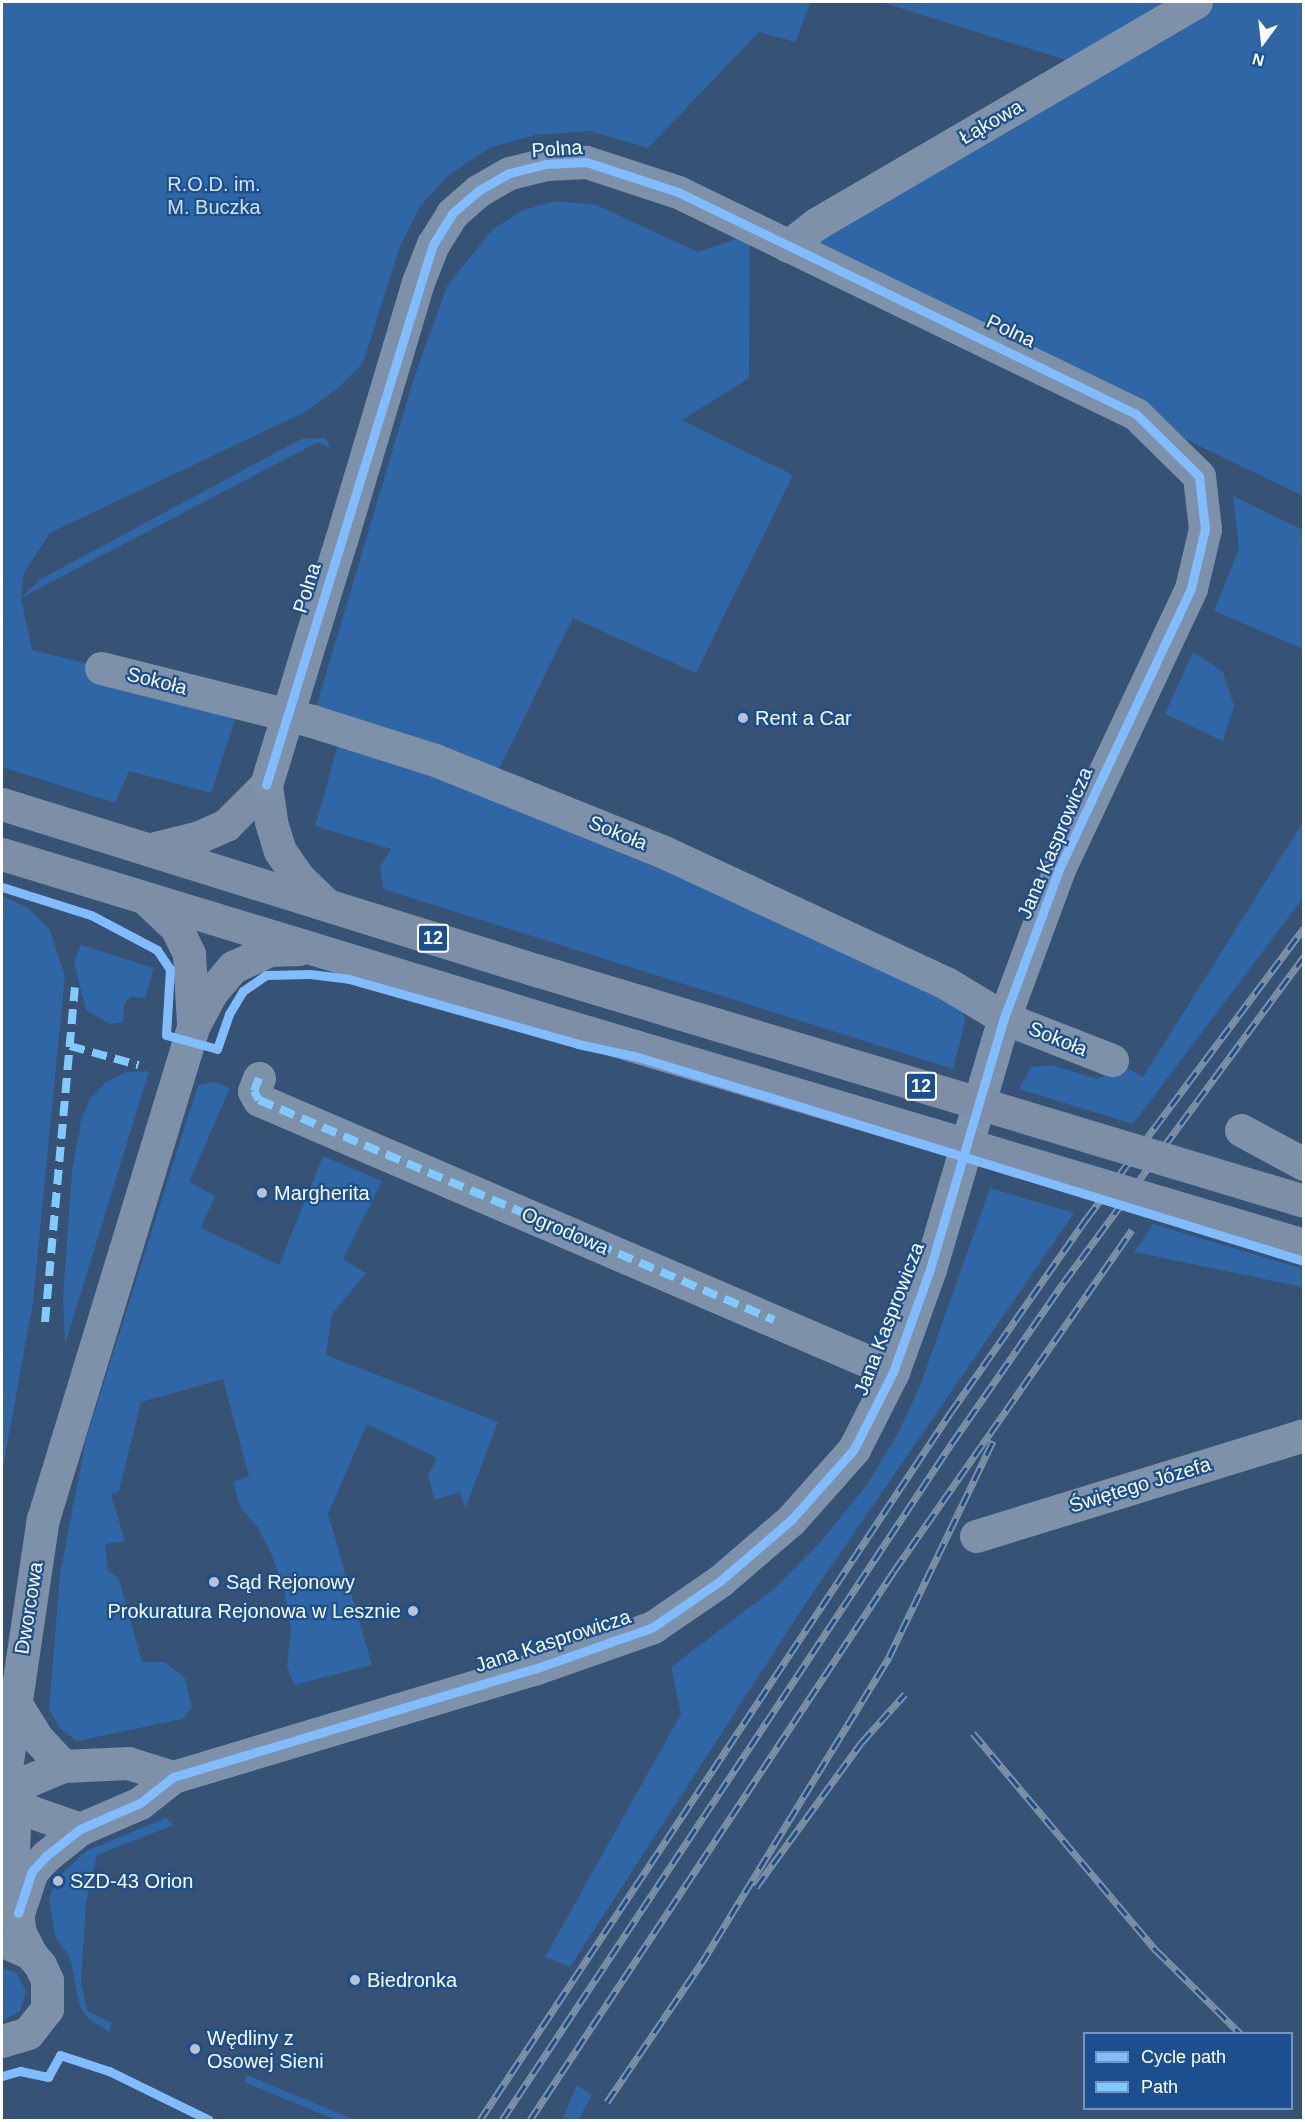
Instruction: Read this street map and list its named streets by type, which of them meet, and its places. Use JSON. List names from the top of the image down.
{
  "streets": {
    "main road": ["12"],
    "street": [
      "Łąkowa",
      "Polna",
      "Sokoła",
      "Jana Kasprowicza",
      "Ogrodowa",
      "Świętego Józefa",
      "Dworcowa"
    ]
  },
  "crossings": [
    ["Łąkowa", "Polna"],
    ["Polna", "Jana Kasprowicza"],
    ["Sokoła", "Jana Kasprowicza"],
    ["Jana Kasprowicza", "Ogrodowa"],
    ["Jana Kasprowicza", "Dworcowa"]
  ],
  "parks": ["R.O.D. im. M. Buczka"],
  "places": [
    "Rent a Car",
    "Margherita",
    "Sąd Rejonowy",
    "Prokuratura Rejonowa w Lesznie",
    "SZD-43 Orion",
    "Biedronka",
    "Wędliny z Osowej Sieni"
  ],
  "legend": ["Cycle path", "Path"],
  "north": "bottom"
}
